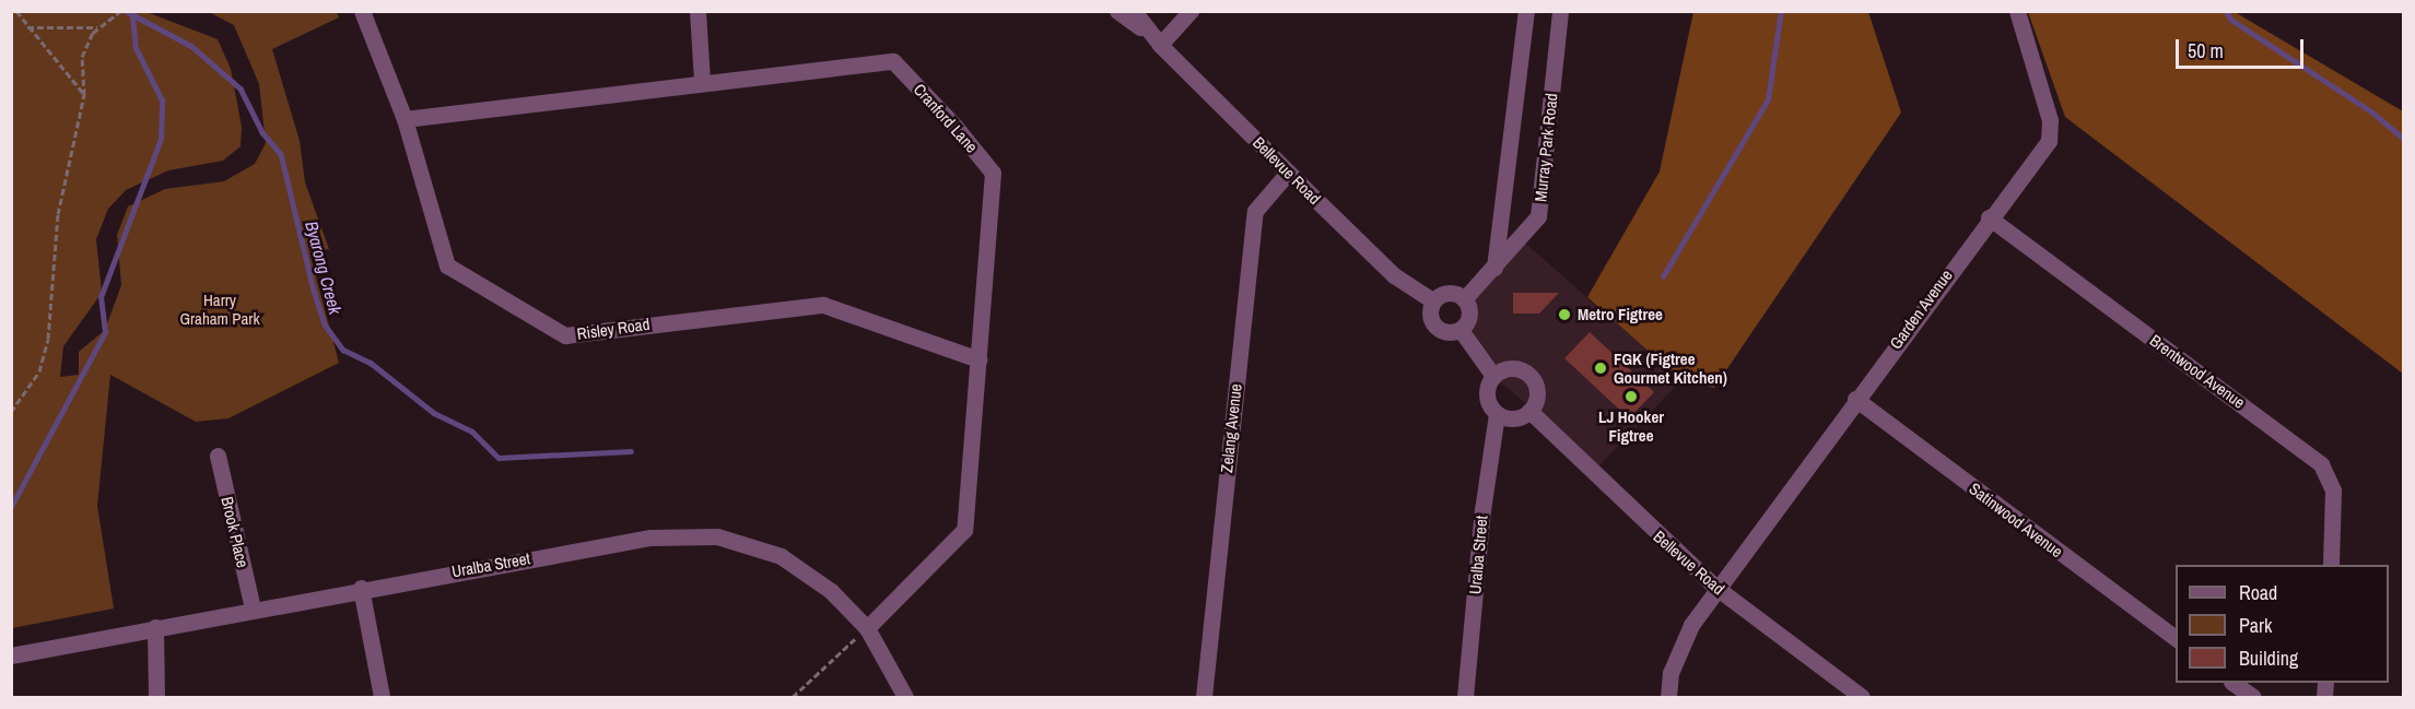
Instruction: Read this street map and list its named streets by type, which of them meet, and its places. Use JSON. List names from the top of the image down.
{
  "streets": {
    "street": [
      "Cranford Lane",
      "Murray Park Road",
      "Bellevue Road",
      "Garden Avenue",
      "Risley Road",
      "Brentwood Avenue",
      "Zelang Avenue",
      "Satinwood Avenue",
      "Brook Place",
      "Uralba Street"
    ]
  },
  "crossings": [
    ["Cranford Lane", "Risley Road"],
    ["Cranford Lane", "Uralba Street"],
    ["Murray Park Road", "Bellevue Road"],
    ["Bellevue Road", "Garden Avenue"],
    ["Bellevue Road", "Zelang Avenue"],
    ["Bellevue Road", "Uralba Street"],
    ["Garden Avenue", "Brentwood Avenue"],
    ["Garden Avenue", "Satinwood Avenue"],
    ["Brook Place", "Uralba Street"]
  ],
  "water": ["Byarong Creek"],
  "parks": ["Harry Graham Park"],
  "places": ["Metro Figtree", "FGK (Figtree Gourmet Kitchen)", "LJ Hooker Figtree"],
  "legend": ["Road", "Park", "Building"],
  "scale_bar": "50 m"
}
